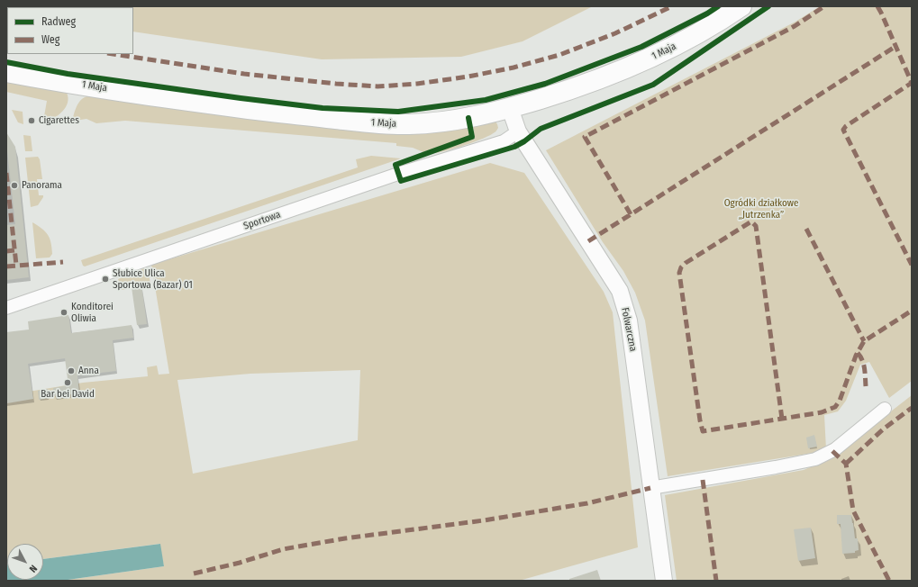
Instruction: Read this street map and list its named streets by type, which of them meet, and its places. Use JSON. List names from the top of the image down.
{
  "streets": {
    "main road": ["1 Maja"],
    "street": ["Sportowa", "Folwarczna"]
  },
  "crossings": [
    ["1 Maja", "Folwarczna"],
    ["Sportowa", "Folwarczna"]
  ],
  "parks": ["Ogródki działkowe „Jutrzenka”"],
  "places": [
    "Cigarettes",
    "Panorama",
    "Słubice Ulica Sportowa (Bazar) 01",
    "Konditorei Oliwia",
    "Anna",
    "Bar bei David"
  ],
  "legend": ["Radweg", "Weg"],
  "north": "bottom right"
}
